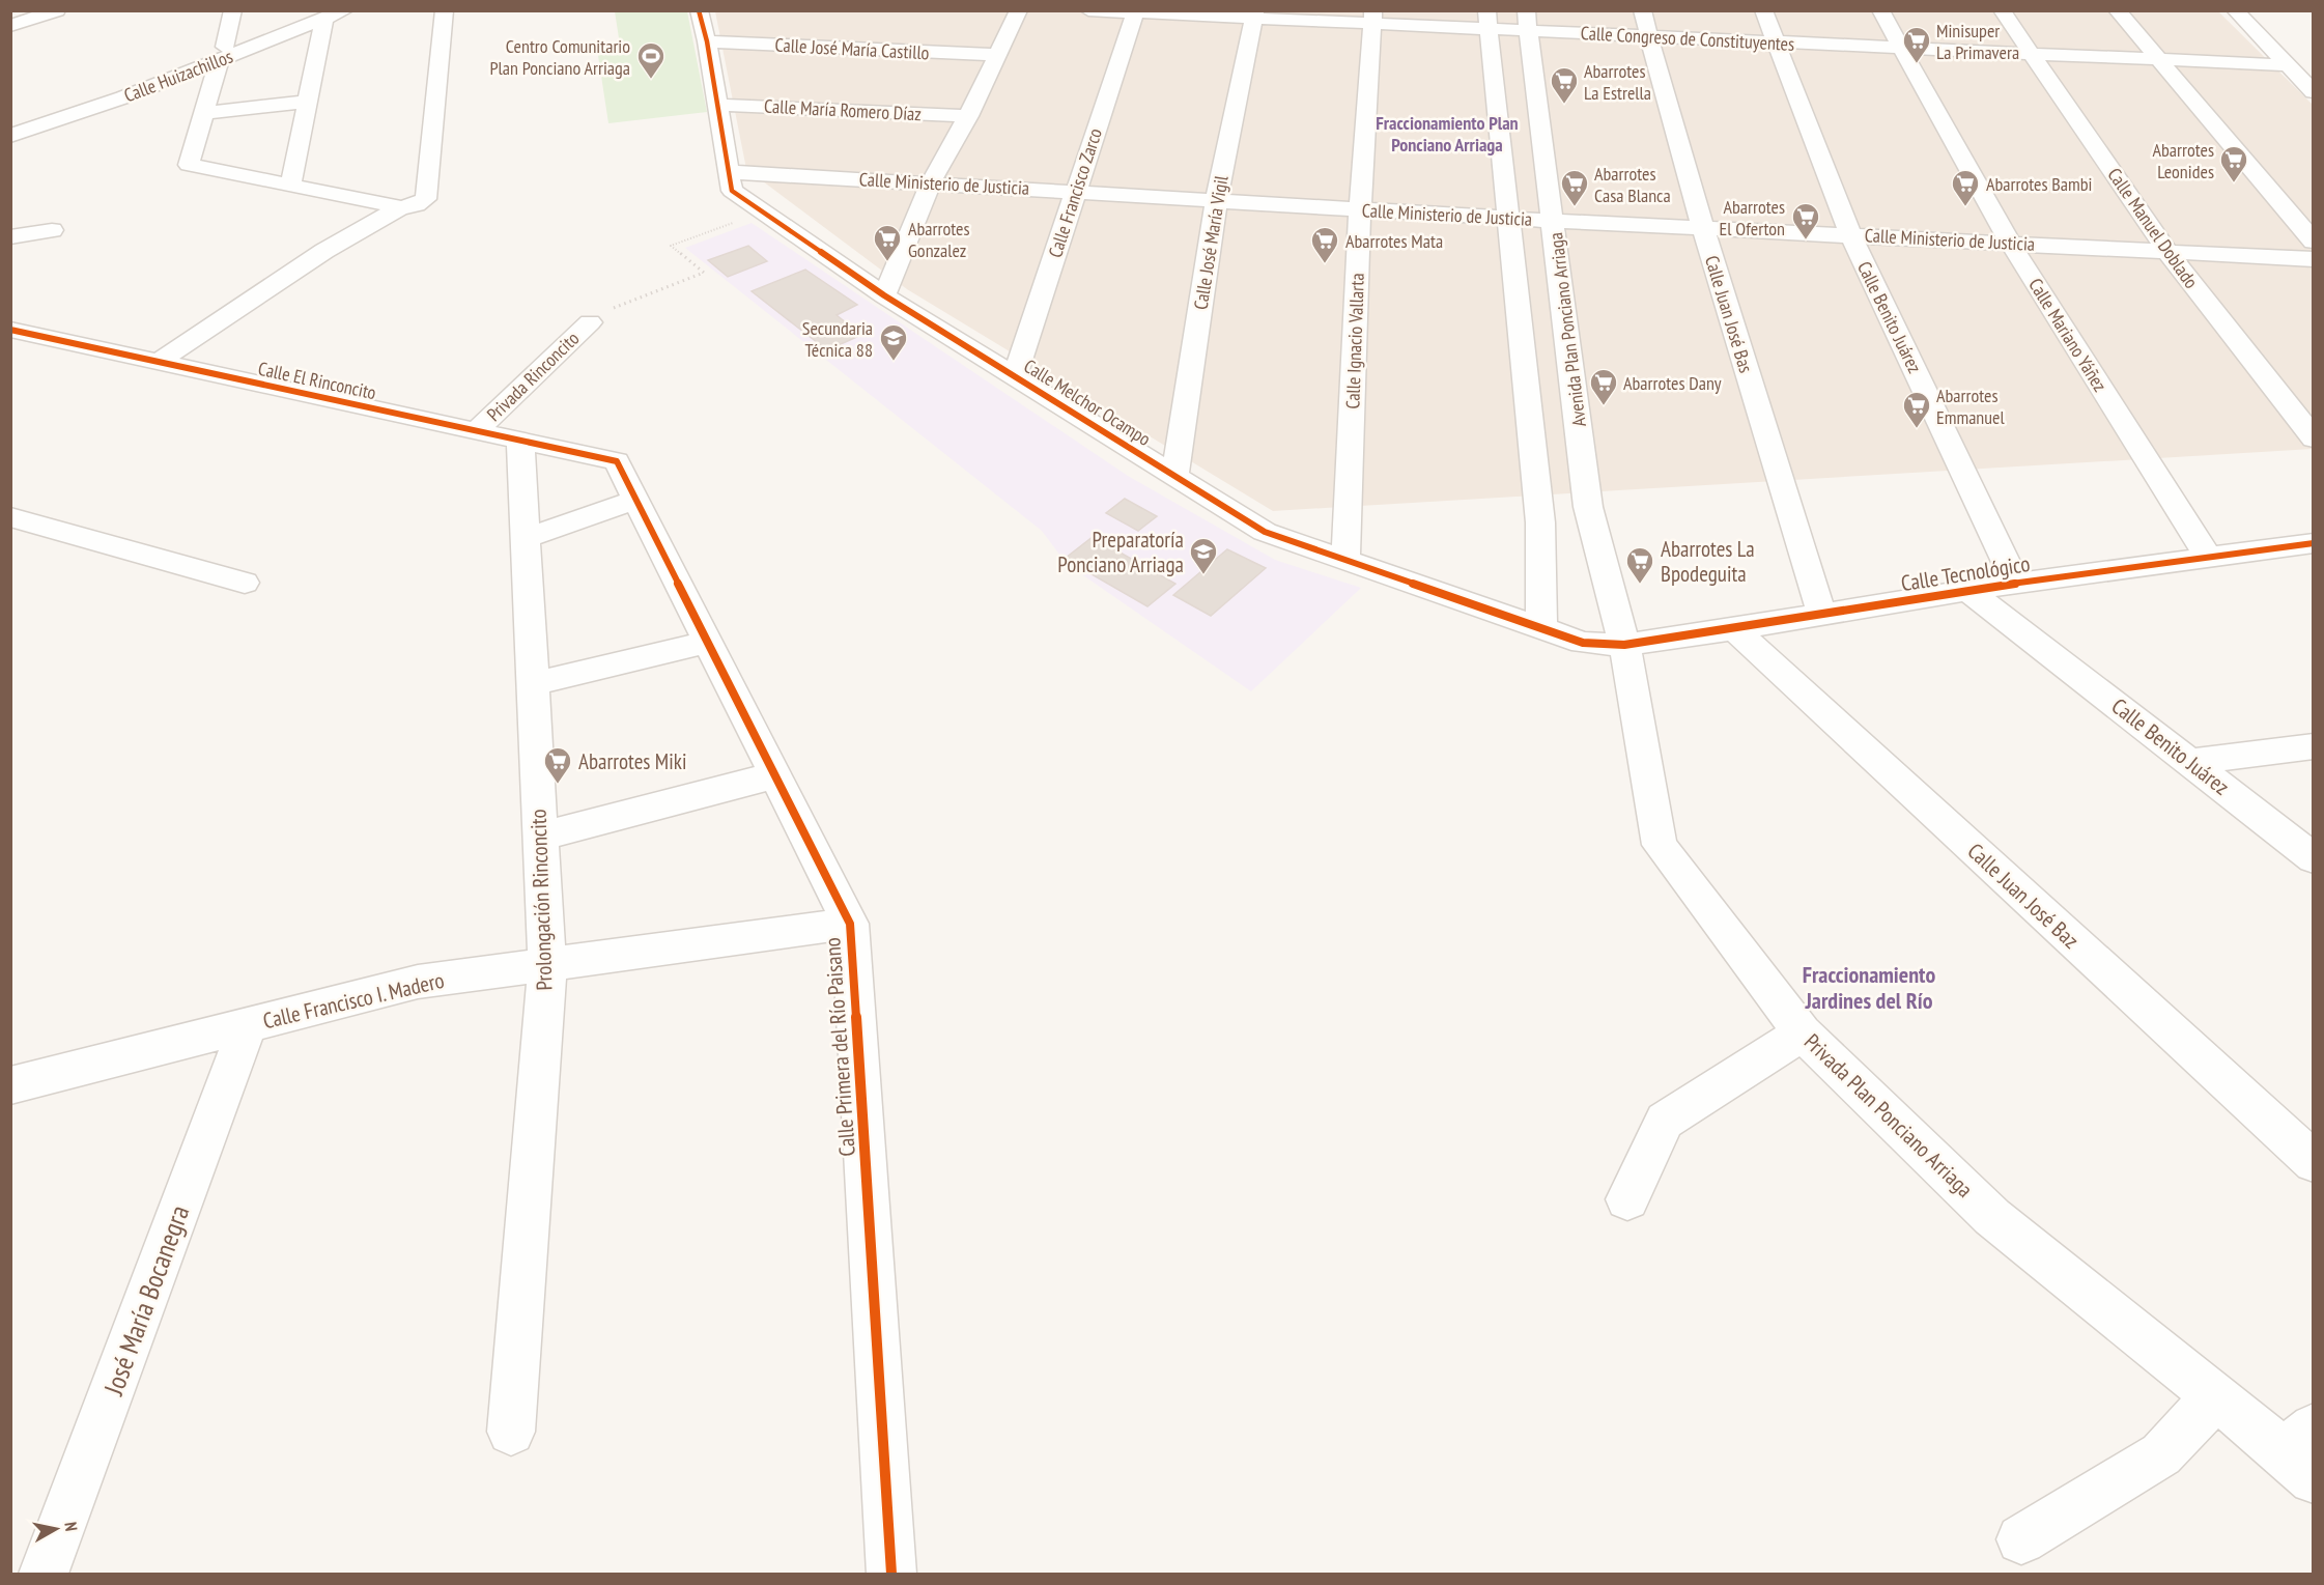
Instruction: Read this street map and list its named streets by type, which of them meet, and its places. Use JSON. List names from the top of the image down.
{
  "streets": {
    "street": [
      "Calle Congreso de Constituyentes",
      "Calle José María Castillo",
      "Calle Huizachillos",
      "Calle María Romero Díaz",
      "Calle Ministerio de Justicia",
      "Calle Francisco Zarco",
      "Calle Manuel Doblado",
      "Calle José María Vigil",
      "Calle Juan José Bas",
      "Calle Benito Juárez",
      "Avenida Plan Ponciano Arriaga",
      "Calle Mariano Yáñez",
      "Calle Ignacio Vallarta",
      "Privada Rinconcito",
      "Calle El Rinconcito",
      "Calle Melchor Ocampo",
      "Calle Tecnológico",
      "Calle Juan José Baz",
      "Prolongación Rinconcito",
      "Calle Francisco I. Madero",
      "Calle Primera del Río Paisano",
      "Privada Plan Ponciano Arriaga",
      "José María Bocanegra"
    ]
  },
  "crossings": [
    ["Calle Congreso de Constituyentes", "Calle Francisco Zarco"],
    ["Calle Congreso de Constituyentes", "Calle Manuel Doblado"],
    ["Calle Congreso de Constituyentes", "Calle José María Vigil"],
    ["Calle Congreso de Constituyentes", "Calle Juan José Bas"],
    ["Calle Congreso de Constituyentes", "Calle Benito Juárez"],
    ["Calle Congreso de Constituyentes", "Avenida Plan Ponciano Arriaga"],
    ["Calle Congreso de Constituyentes", "Calle Mariano Yáñez"],
    ["Calle Congreso de Constituyentes", "Calle Ignacio Vallarta"],
    ["Calle José María Castillo", "Calle Melchor Ocampo"],
    ["Calle María Romero Díaz", "Calle Melchor Ocampo"],
    ["Calle Ministerio de Justicia", "Calle Francisco Zarco"],
    ["Calle Ministerio de Justicia", "Calle Manuel Doblado"],
    ["Calle Ministerio de Justicia", "Calle José María Vigil"],
    ["Calle Ministerio de Justicia", "Calle Juan José Bas"],
    ["Calle Ministerio de Justicia", "Calle Benito Juárez"],
    ["Calle Ministerio de Justicia", "Avenida Plan Ponciano Arriaga"],
    ["Calle Ministerio de Justicia", "Calle Mariano Yáñez"],
    ["Calle Ministerio de Justicia", "Calle Ignacio Vallarta"],
    ["Calle Ministerio de Justicia", "Calle Melchor Ocampo"],
    ["Calle Francisco Zarco", "Calle Melchor Ocampo"],
    ["Calle José María Vigil", "Calle Melchor Ocampo"],
    ["Calle Juan José Bas", "Calle Tecnológico"],
    ["Calle Benito Juárez", "Calle Tecnológico"],
    ["Avenida Plan Ponciano Arriaga", "Calle Melchor Ocampo"],
    ["Avenida Plan Ponciano Arriaga", "Calle Tecnológico"],
    ["Avenida Plan Ponciano Arriaga", "Privada Plan Ponciano Arriaga"],
    ["Calle Mariano Yáñez", "Calle Tecnológico"],
    ["Calle Ignacio Vallarta", "Calle Melchor Ocampo"],
    ["Privada Rinconcito", "Calle El Rinconcito"],
    ["Calle El Rinconcito", "Prolongación Rinconcito"],
    ["Calle El Rinconcito", "Calle Primera del Río Paisano"],
    ["Calle Melchor Ocampo", "Calle Tecnológico"],
    ["Calle Melchor Ocampo", "Privada Plan Ponciano Arriaga"],
    ["Calle Tecnológico", "Calle Juan José Baz"],
    ["Calle Tecnológico", "Privada Plan Ponciano Arriaga"],
    ["Prolongación Rinconcito", "Calle Francisco I. Madero"],
    ["Calle Francisco I. Madero", "Calle Primera del Río Paisano"],
    ["Calle Francisco I. Madero", "José María Bocanegra"]
  ],
  "districts": ["Fraccionamiento Plan Ponciano Arriaga", "Fraccionamiento Jardines del Río"],
  "places": {
    "supermarket": [
      "Minisuper La Primavera",
      "Abarrotes La Estrella",
      "Abarrotes Leonides",
      "Abarrotes Casa Blanca",
      "Abarrotes Bambi",
      "Abarrotes El Oferton",
      "Abarrotes Gonzalez",
      "Abarrotes Mata",
      "Abarrotes Dany",
      "Abarrotes Emmanuel",
      "Abarrotes La Bpodeguita",
      "Abarrotes Miki"
    ],
    "sports": ["Centro Comunitario Plan Ponciano Arriaga"],
    "school or university": ["Secundaria Técnica 88", "Preparatoría Ponciano Arriaga"]
  },
  "north": "right"
}
